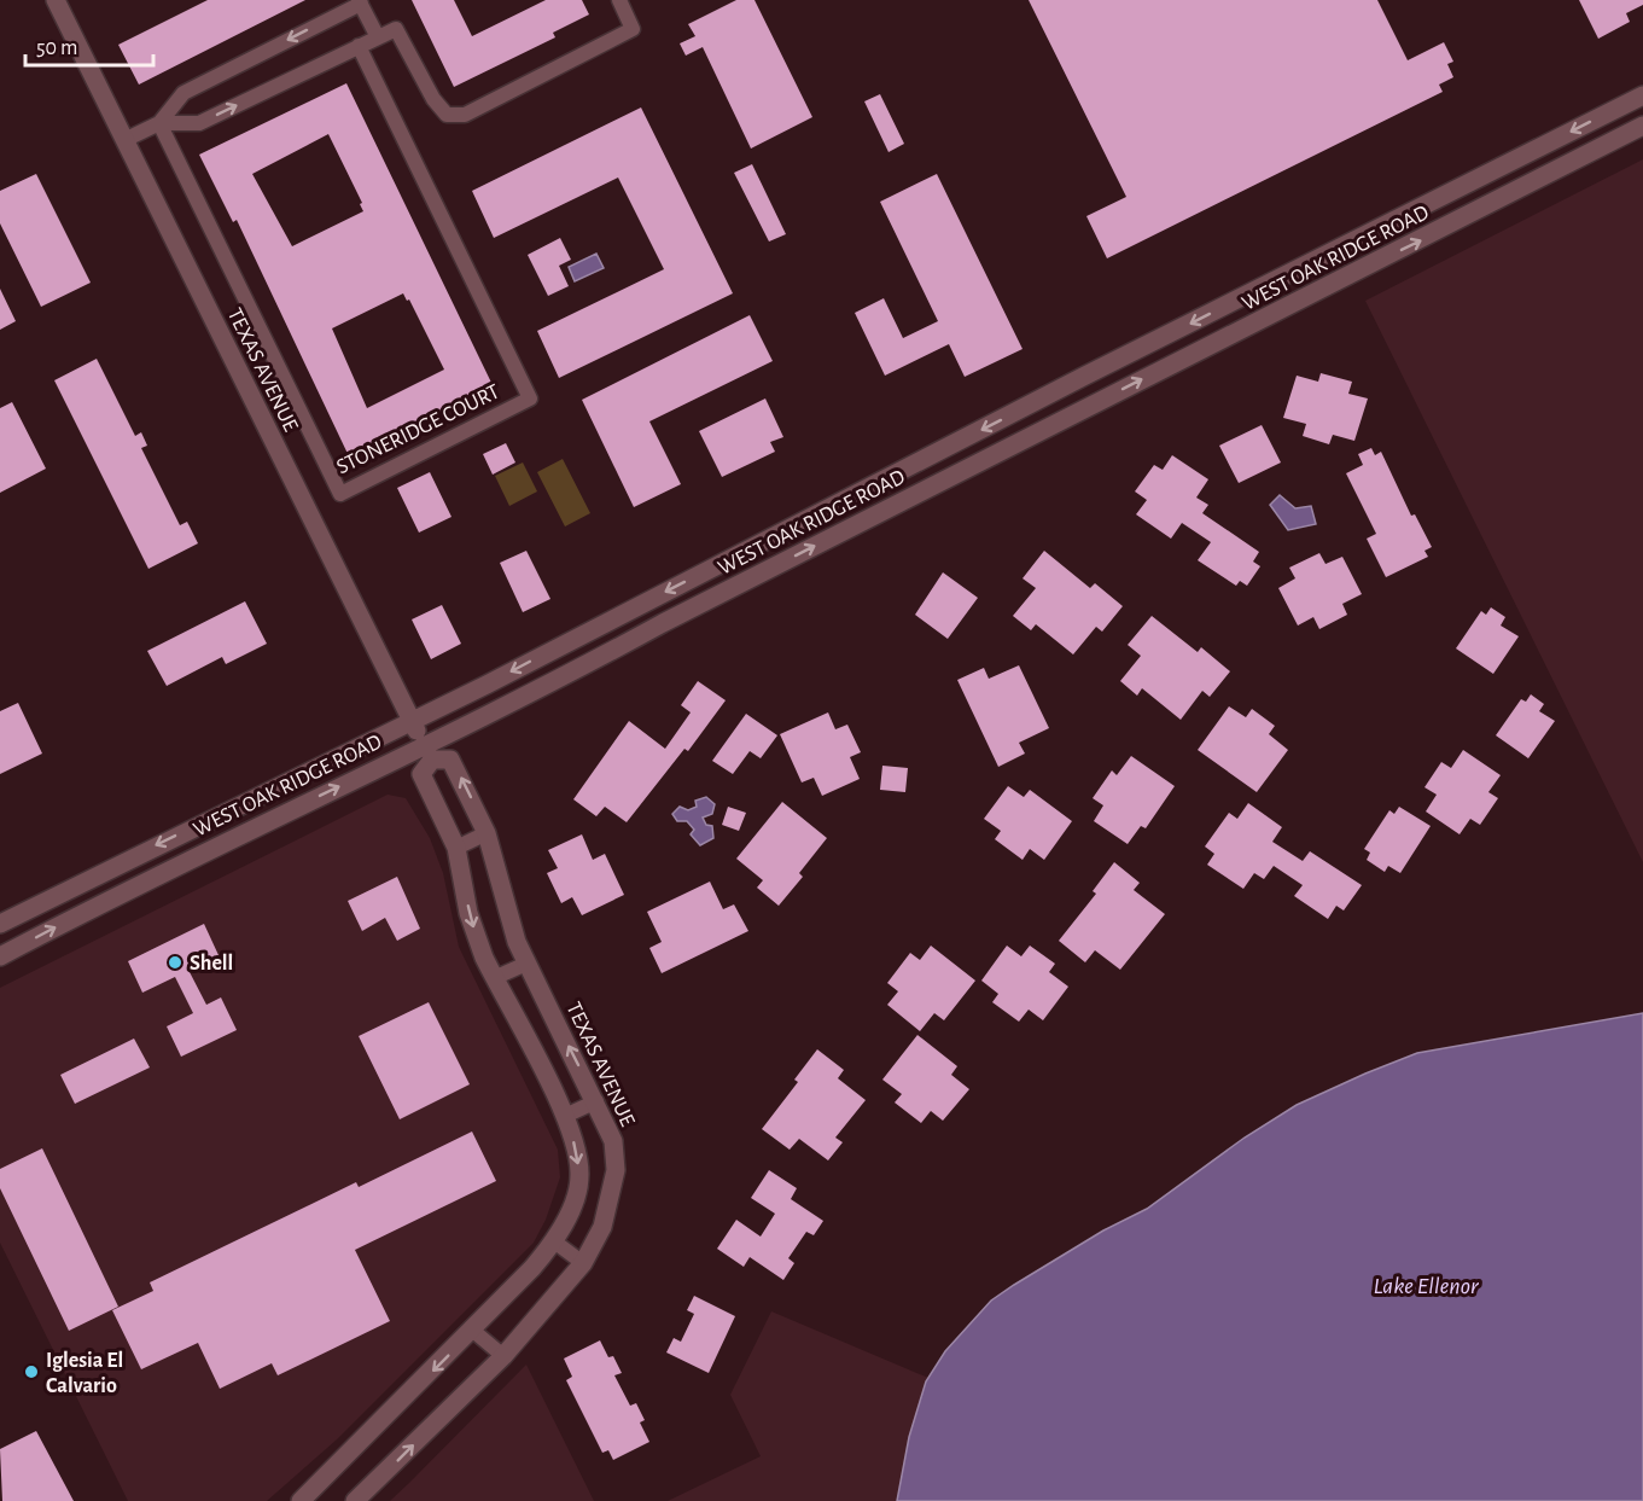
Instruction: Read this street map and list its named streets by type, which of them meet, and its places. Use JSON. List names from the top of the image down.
{
  "streets": {
    "street": ["WEST OAK RIDGE ROAD", "TEXAS AVENUE", "STONERIDGE COURT"]
  },
  "crossings": [
    ["WEST OAK RIDGE ROAD", "TEXAS AVENUE"]
  ],
  "water": ["Lake Ellenor"],
  "places": ["Shell", "Iglesia El Calvario"],
  "scale_bar": "50 m"
}
